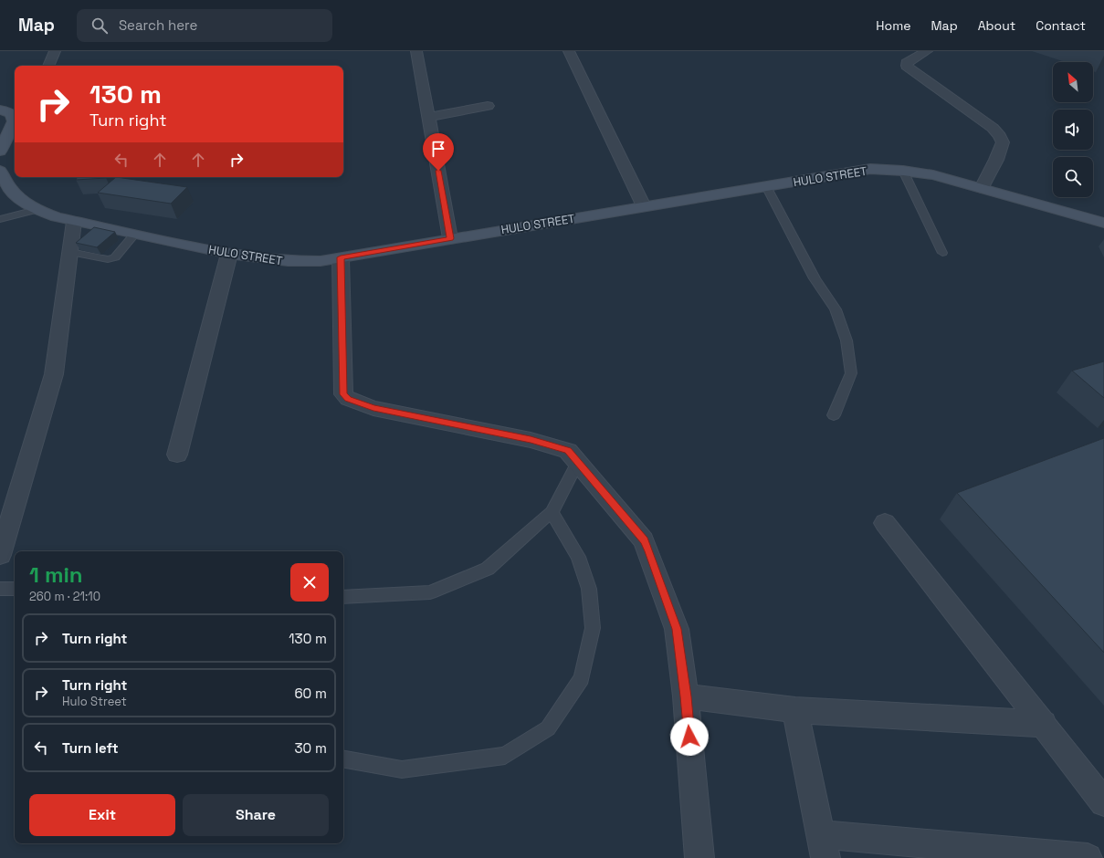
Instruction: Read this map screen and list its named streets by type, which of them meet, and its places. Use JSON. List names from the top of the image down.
{
  "streets": {
    "main road": ["HULO STREET"]
  },
  "north": "top left",
  "page": {
    "header": "Map",
    "search": "Search here",
    "nav": [
      "Home",
      "Map",
      "About",
      "Contact"
    ],
    "turn": ["130 m", "Turn right"],
    "heading": ["1 min", "260 m · 21:10"],
    "list": [
      {
        "name": "Turn right",
        "value": "130 m"
      },
      {
        "name": "Turn right",
        "note": "Hulo Street",
        "value": "60 m"
      },
      {
        "name": "Turn left",
        "value": "30 m"
      }
    ],
    "buttons": ["Exit", "Share"]
  }
}
